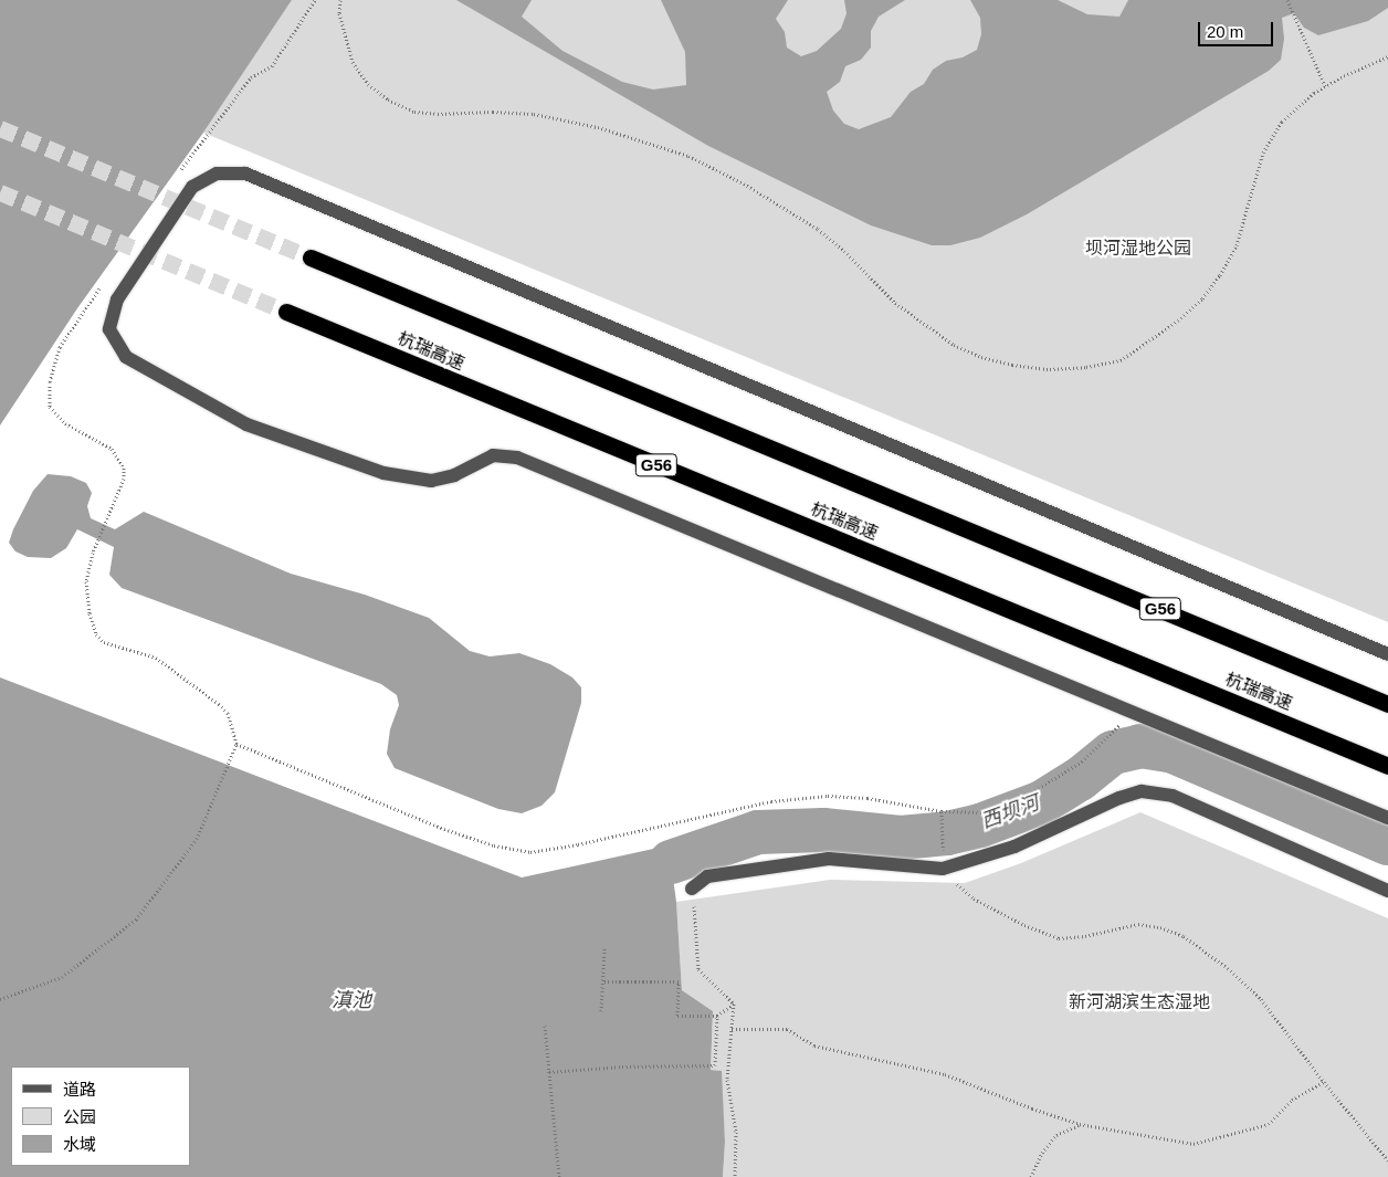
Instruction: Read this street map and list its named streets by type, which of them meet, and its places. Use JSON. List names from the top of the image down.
{
  "streets": {
    "highway": ["杭瑞高速", "G56"]
  },
  "water": ["西坝河", "滇池"],
  "parks": ["坝河湿地公园", "新河湖滨生态湿地"],
  "legend": ["道路", "公园", "水域"],
  "scale_bar": "20 m"
}
